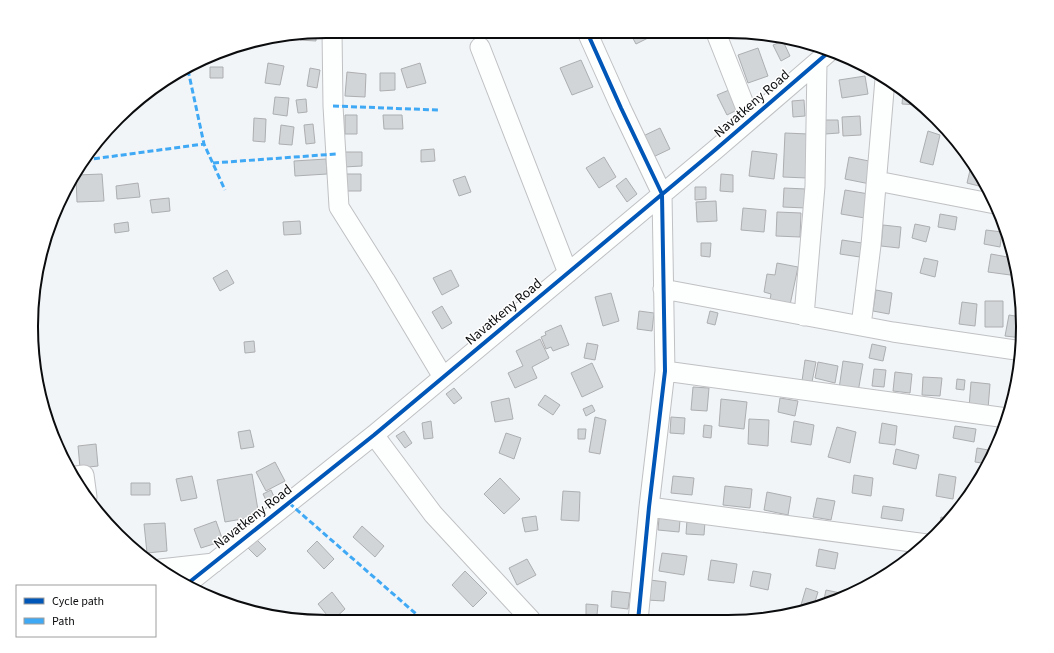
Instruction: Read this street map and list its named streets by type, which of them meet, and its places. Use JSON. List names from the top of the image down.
{
  "streets": {
    "street": ["Navatkeny Road"]
  },
  "legend": ["Cycle path", "Path"]
}
